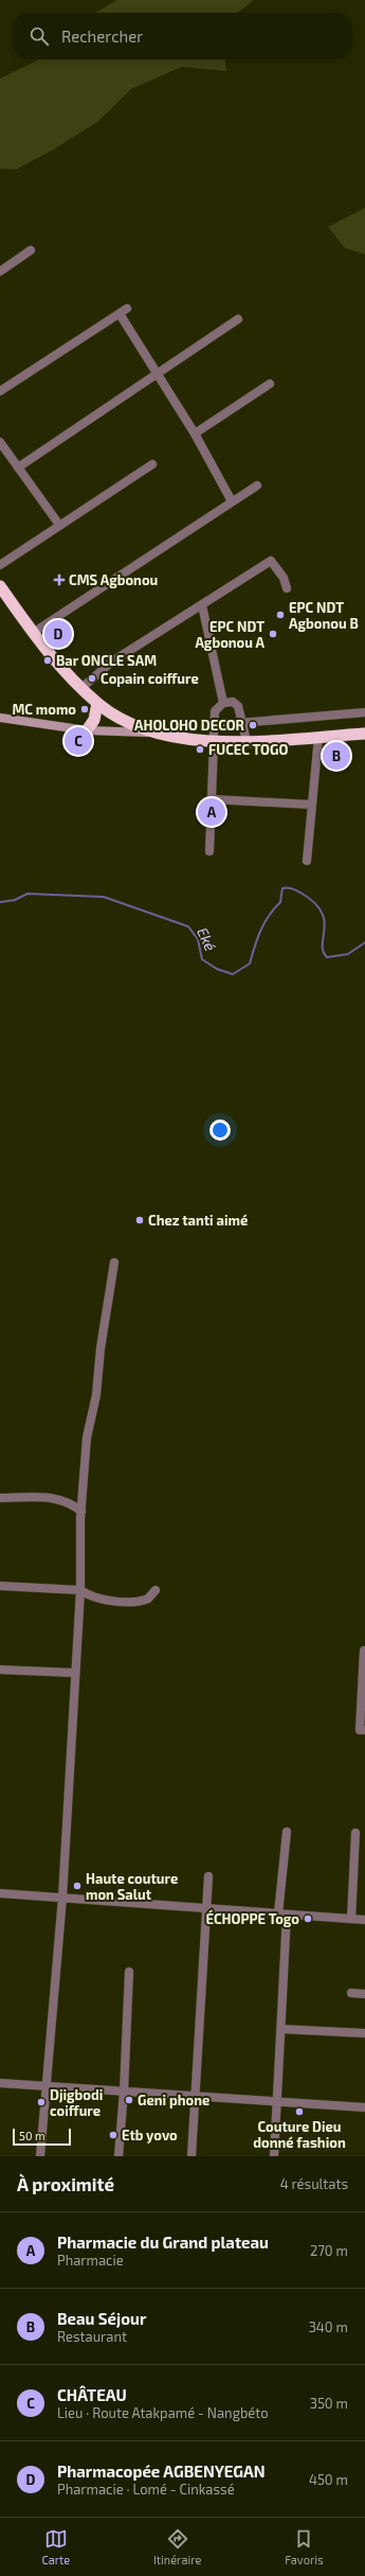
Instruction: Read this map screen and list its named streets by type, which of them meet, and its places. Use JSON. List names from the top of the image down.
{
  "water": ["Eké"],
  "places": {
    "health": ["CMS Agbonou"],
    "other": [
      "EPC NDT Agbonou B",
      "EPC NDT Agbonou A",
      "Bar ONCLE SAM",
      "Copain coiffure",
      "MC momo",
      "AHOLOHO DECOR",
      "FUCEC TOGO",
      "Chez tanti aimé",
      "Haute couture mon Salut",
      "ÉCHOPPE Togo",
      "Geni phone",
      "Djigbodi coiffure",
      "Couture Dieu donné fashion",
      "Etb yovo"
    ]
  },
  "scale_bar": "50 m",
  "page": {
    "search": "Rechercher",
    "pins": [
      "D",
      "C",
      "B",
      "A"
    ],
    "scale": "50 m",
    "heading": ["À proximité", "4 résultats"],
    "list": [
      {
        "mark": "A",
        "name": "Pharmacie du Grand plateau",
        "note": "Pharmacie",
        "value": "270 m"
      },
      {
        "mark": "B",
        "name": "Beau Séjour",
        "note": "Restaurant",
        "value": "340 m"
      },
      {
        "mark": "C",
        "name": "CHÂTEAU",
        "note": "Lieu · Route Atakpamé - Nangbéto",
        "value": "350 m"
      },
      {
        "mark": "D",
        "name": "Pharmacopée AGBENYEGAN",
        "note": "Pharmacie · Lomé - Cinkassé",
        "value": "450 m"
      }
    ],
    "nav": ["Carte", "Itinéraire", "Favoris"]
  }
}
